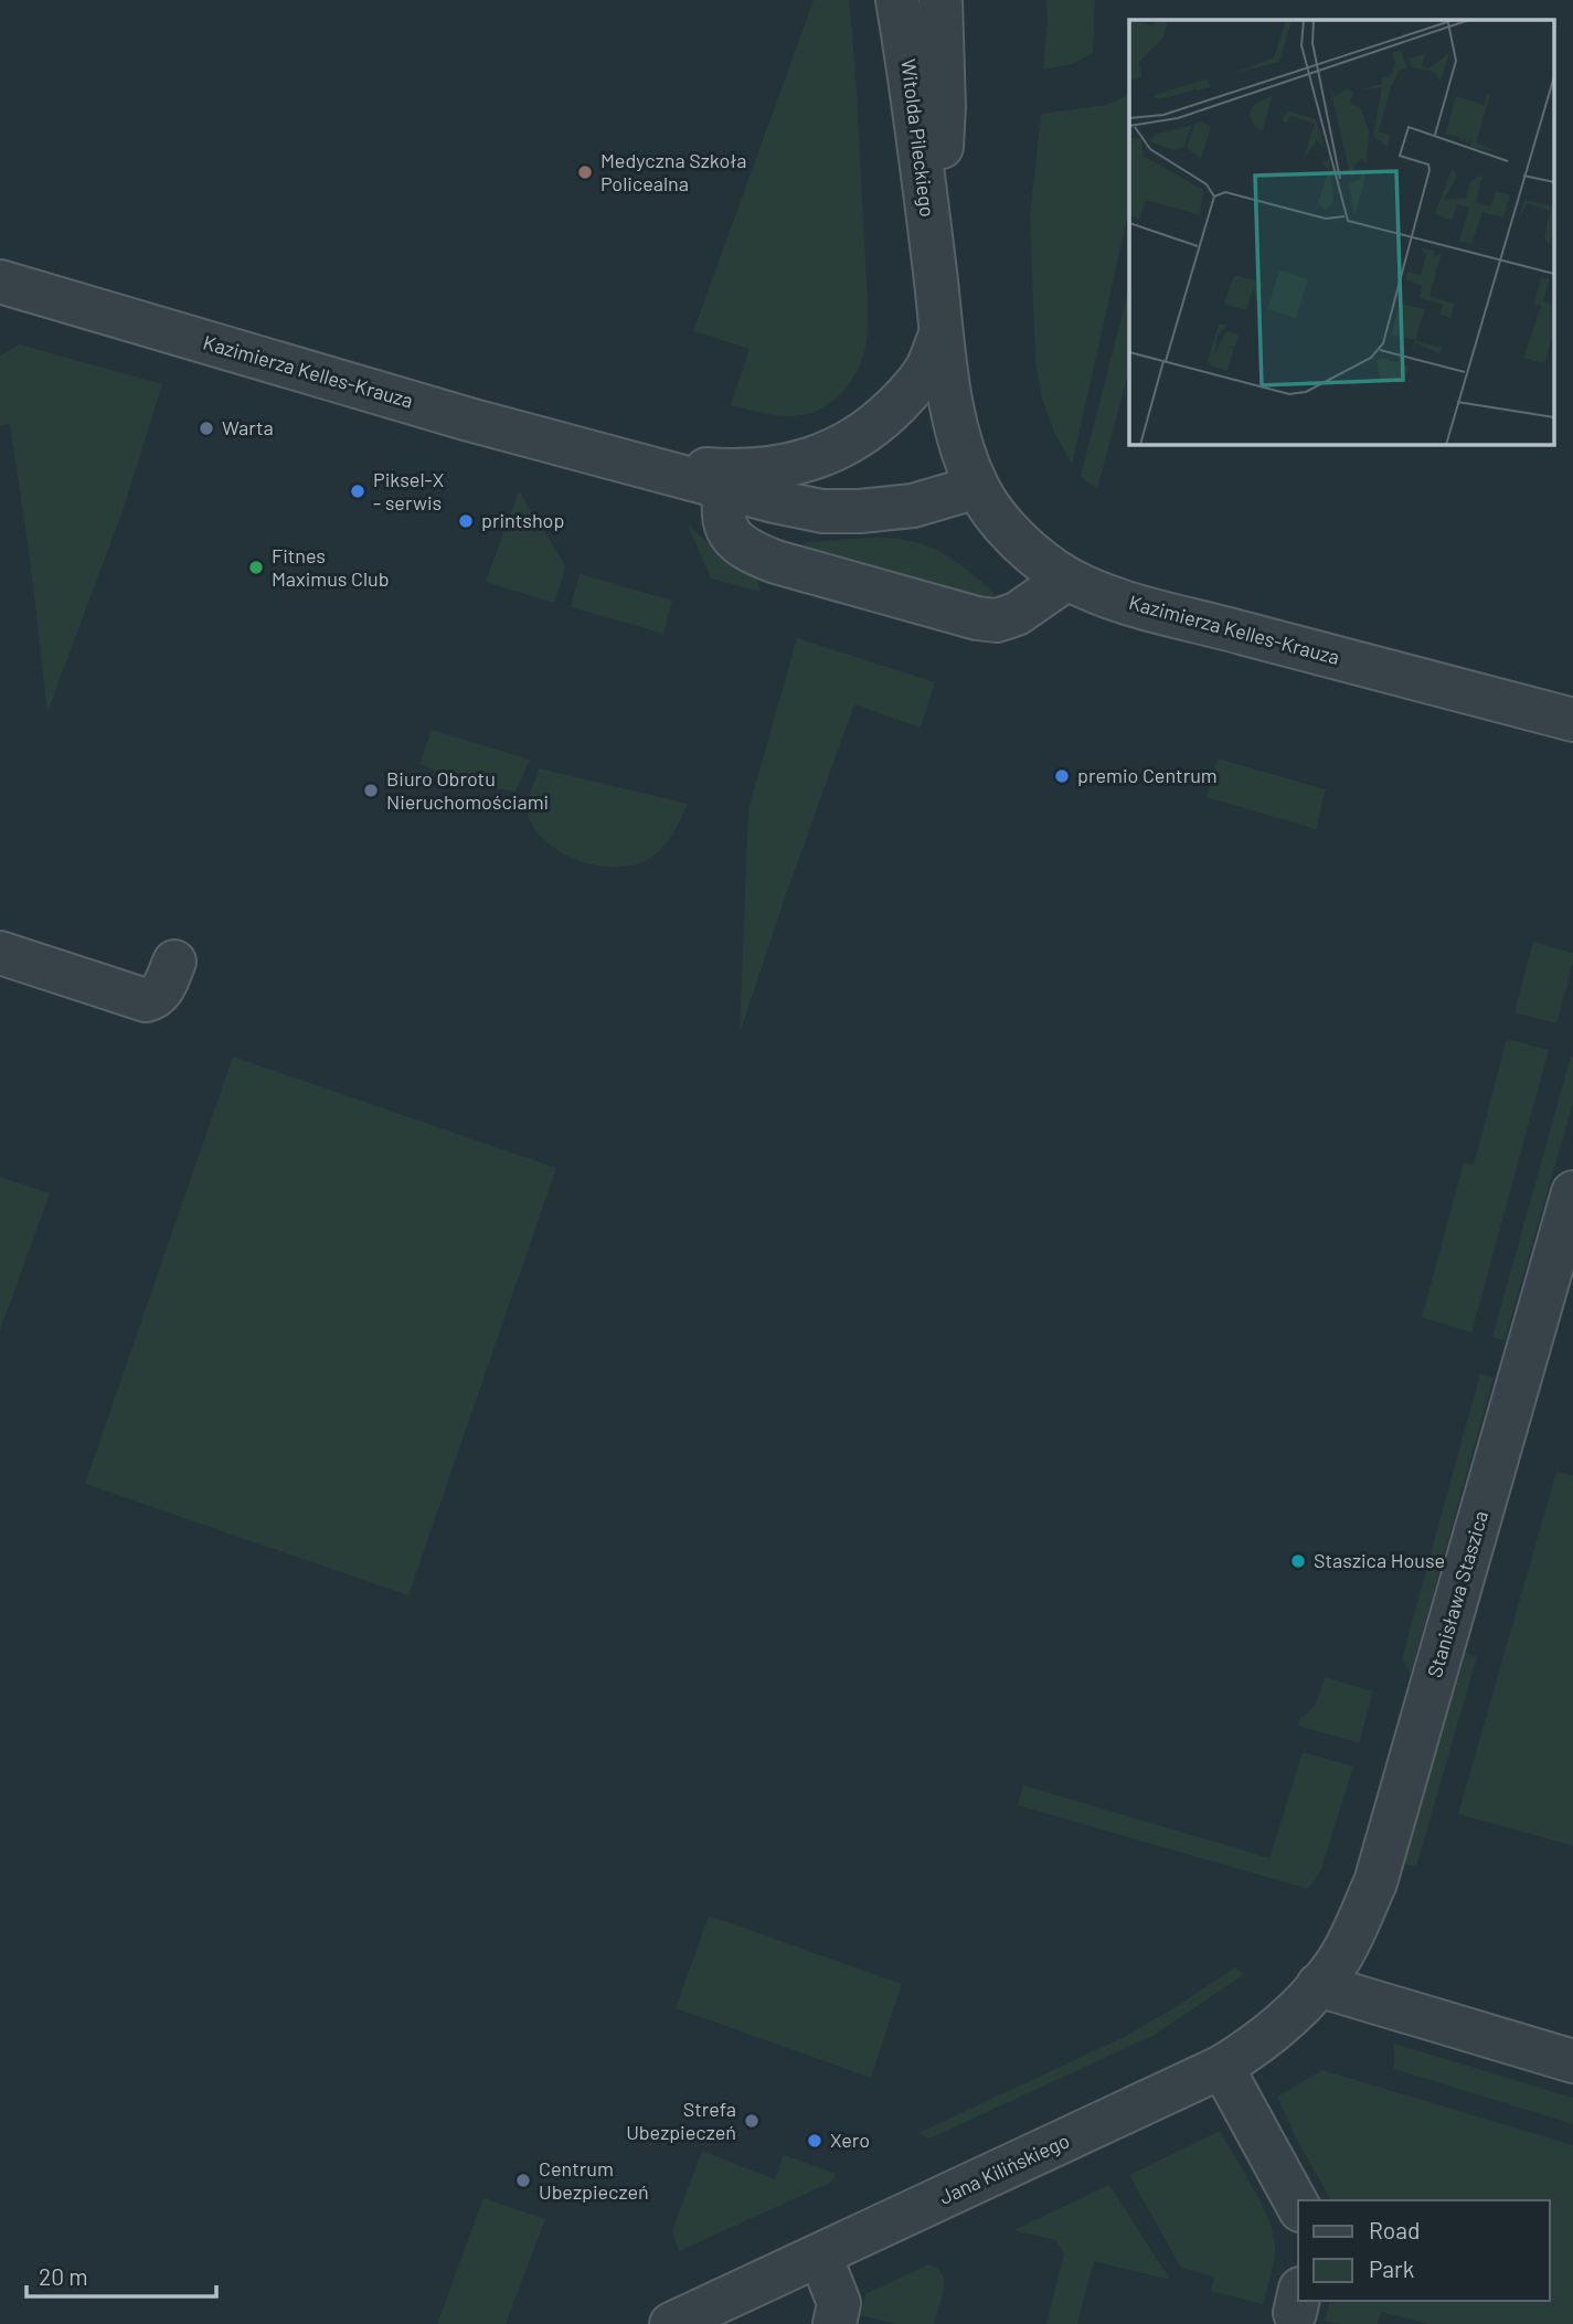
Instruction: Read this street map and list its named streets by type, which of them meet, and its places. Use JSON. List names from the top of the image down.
{
  "streets": {
    "street": [
      "Witolda Pileckiego",
      "Kazimierza Kelles-Krauza",
      "Stanisława Staszica",
      "Jana Kilińskiego"
    ]
  },
  "crossings": [
    ["Witolda Pileckiego", "Kazimierza Kelles-Krauza"],
    ["Stanisława Staszica", "Jana Kilińskiego"]
  ],
  "places": [
    "Medyczna Szkoła Policealna",
    "Warta",
    "Piksel-X - serwis",
    "printshop",
    "Fitnes Maximus Club",
    "premio Centrum",
    "Biuro Obrotu Nieruchomościami",
    "Staszica House",
    "Strefa Ubezpieczeń",
    "Xero",
    "Centrum Ubezpieczeń"
  ],
  "legend": ["Road", "Park"],
  "scale_bar": "20 m"
}
